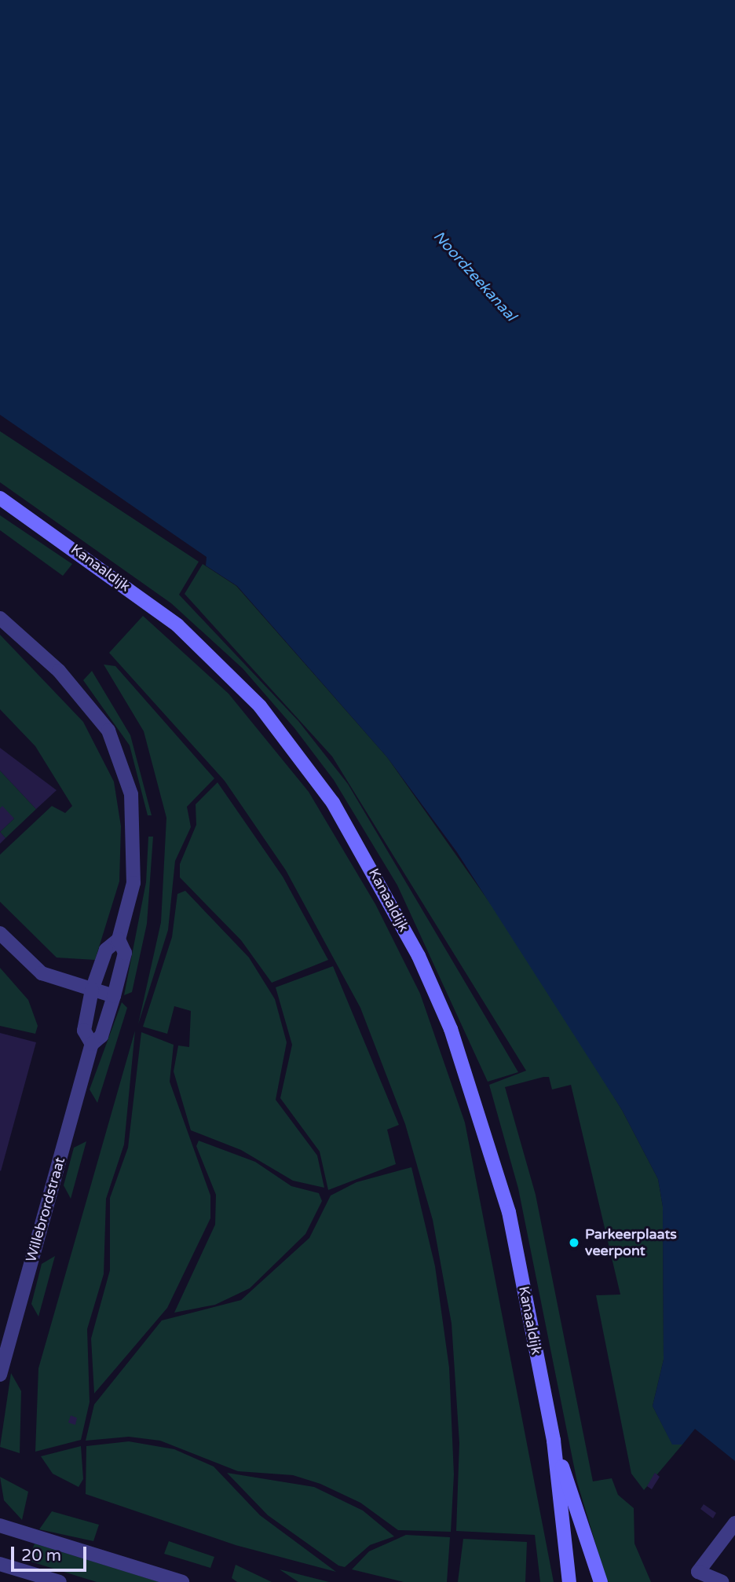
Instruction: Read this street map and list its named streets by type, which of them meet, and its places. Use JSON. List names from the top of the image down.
{
  "streets": {
    "main road": ["Kanaaldijk"],
    "street": ["Willebrordstraat"]
  },
  "water": ["Noordzeekanaal"],
  "places": ["Parkeerplaats veerpont"],
  "scale_bar": "20 m"
}
